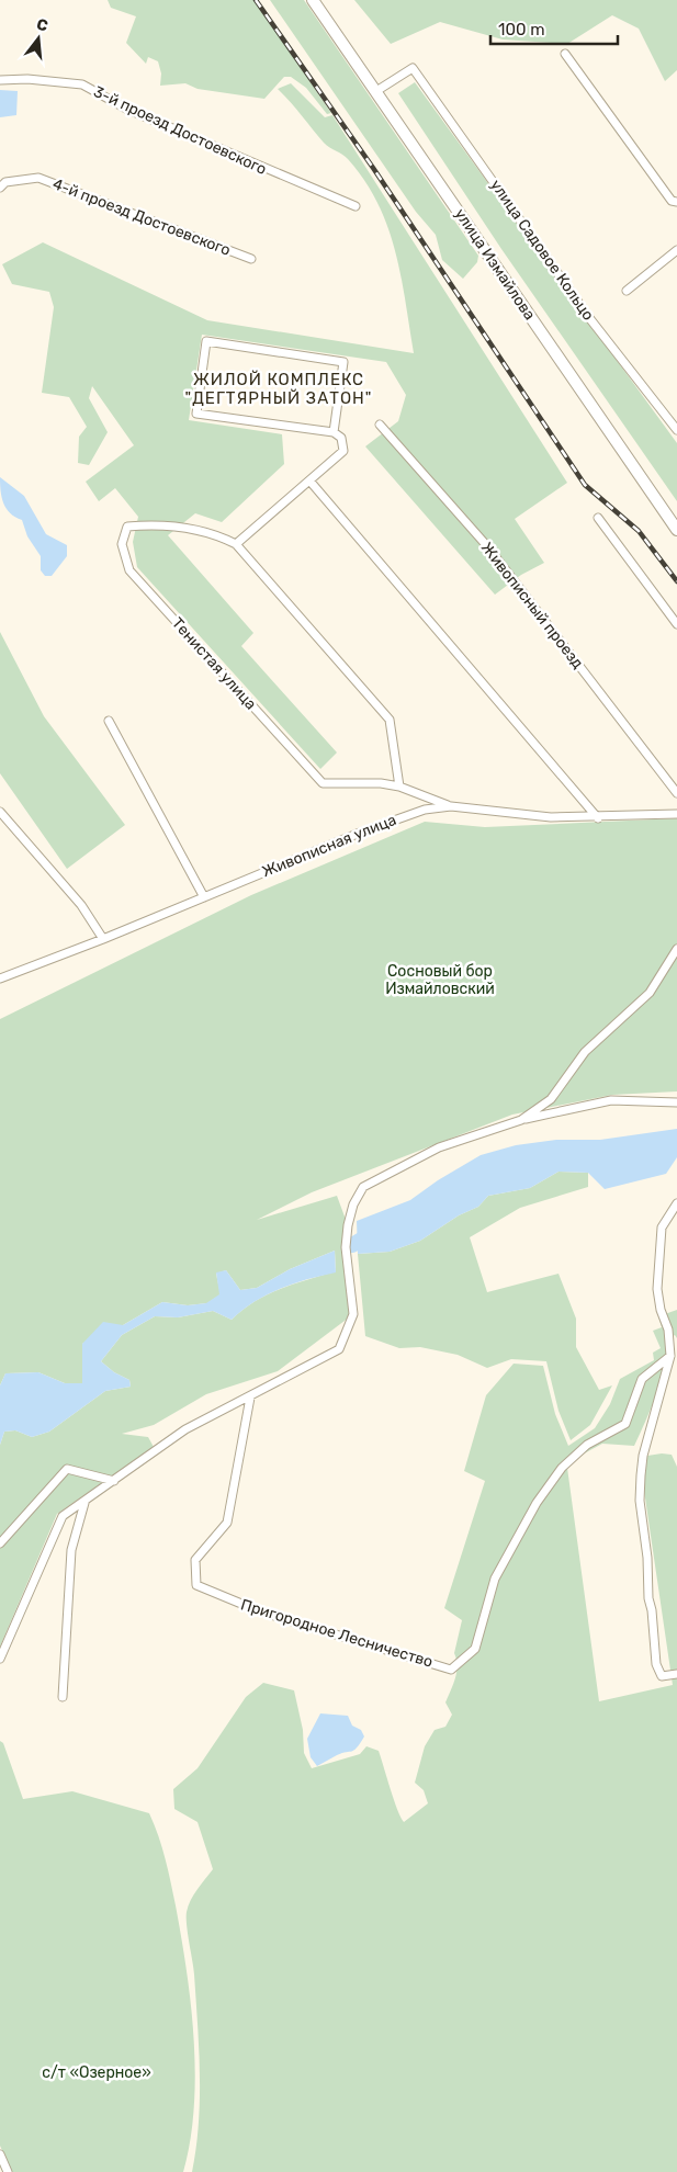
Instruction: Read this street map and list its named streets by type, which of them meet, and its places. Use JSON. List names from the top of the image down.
{
  "streets": {
    "main road": ["улица Измайлова"],
    "street": [
      "3-й проезд Достоевского",
      "4-й проезд Достоевского",
      "улица Садовое Кольцо",
      "Живописный проезд",
      "Тенистая улица",
      "Живописная улица",
      "Пригородное Лесничество"
    ]
  },
  "crossings": [
    ["улица Садовое Кольцо", "улица Измайлова"],
    ["Тенистая улица", "Живописная улица"]
  ],
  "districts": ["ЖИЛОЙ КОМПЛЕКС \"ДЕГТЯРНЫЙ ЗАТОН\""],
  "parks": ["Сосновый бор Измайловский", "с/т «Озерное»"],
  "scale_bar": "100 m",
  "north": "top"
}
